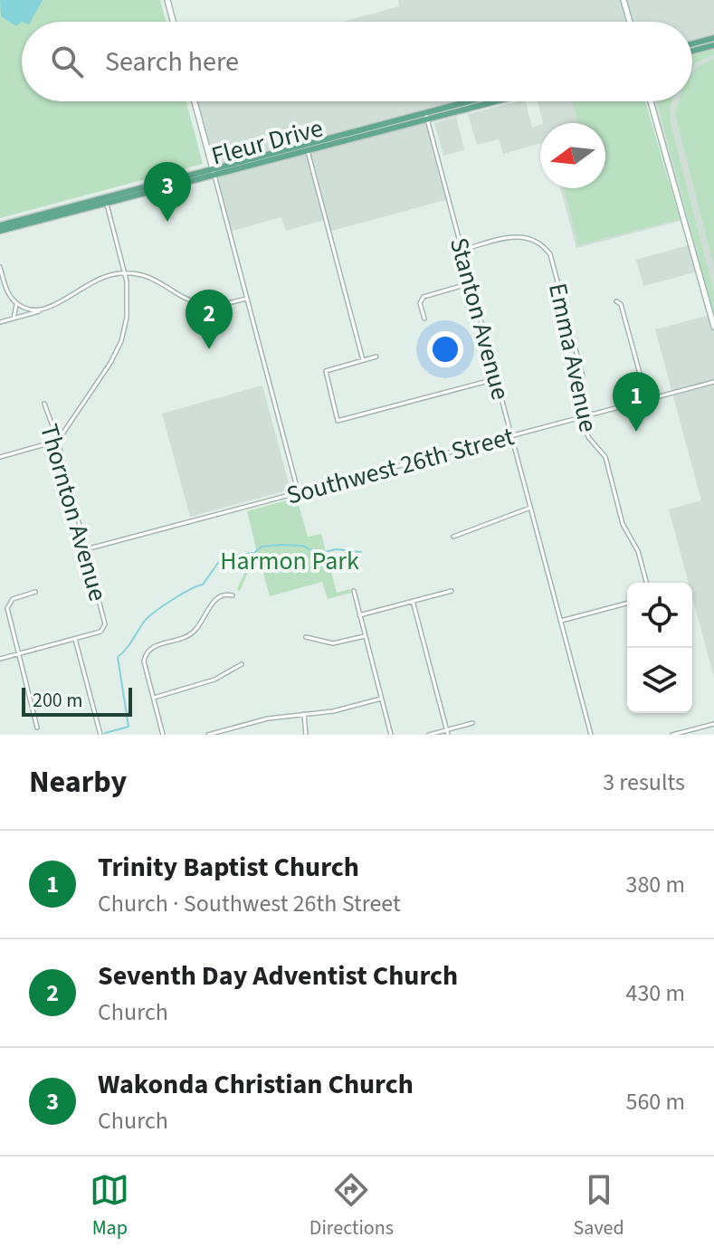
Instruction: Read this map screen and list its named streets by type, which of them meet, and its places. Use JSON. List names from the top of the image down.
{
  "streets": {
    "main road": ["Fleur Drive"],
    "street": [
      "Stanton Avenue",
      "Emma Avenue",
      "Southwest 26th Street",
      "Thornton Avenue"
    ]
  },
  "crossings": [
    ["Fleur Drive", "Stanton Avenue"],
    ["Stanton Avenue", "Emma Avenue"],
    ["Stanton Avenue", "Southwest 26th Street"],
    ["Emma Avenue", "Southwest 26th Street"],
    ["Southwest 26th Street", "Thornton Avenue"]
  ],
  "parks": ["Harmon Park"],
  "scale_bar": "200 m",
  "north": "left",
  "page": {
    "search": "Search here",
    "pins": ["3", "2", "1"],
    "scale": "200 m",
    "heading": ["Nearby", "3 results"],
    "list": [
      {
        "mark": "1",
        "name": "Trinity Baptist Church",
        "note": "Church · Southwest 26th Street",
        "value": "380 m"
      },
      {
        "mark": "2",
        "name": "Seventh Day Adventist Church",
        "note": "Church",
        "value": "430 m"
      },
      {
        "mark": "3",
        "name": "Wakonda Christian Church",
        "note": "Church",
        "value": "560 m"
      }
    ],
    "nav": ["Map", "Directions", "Saved"]
  }
}
